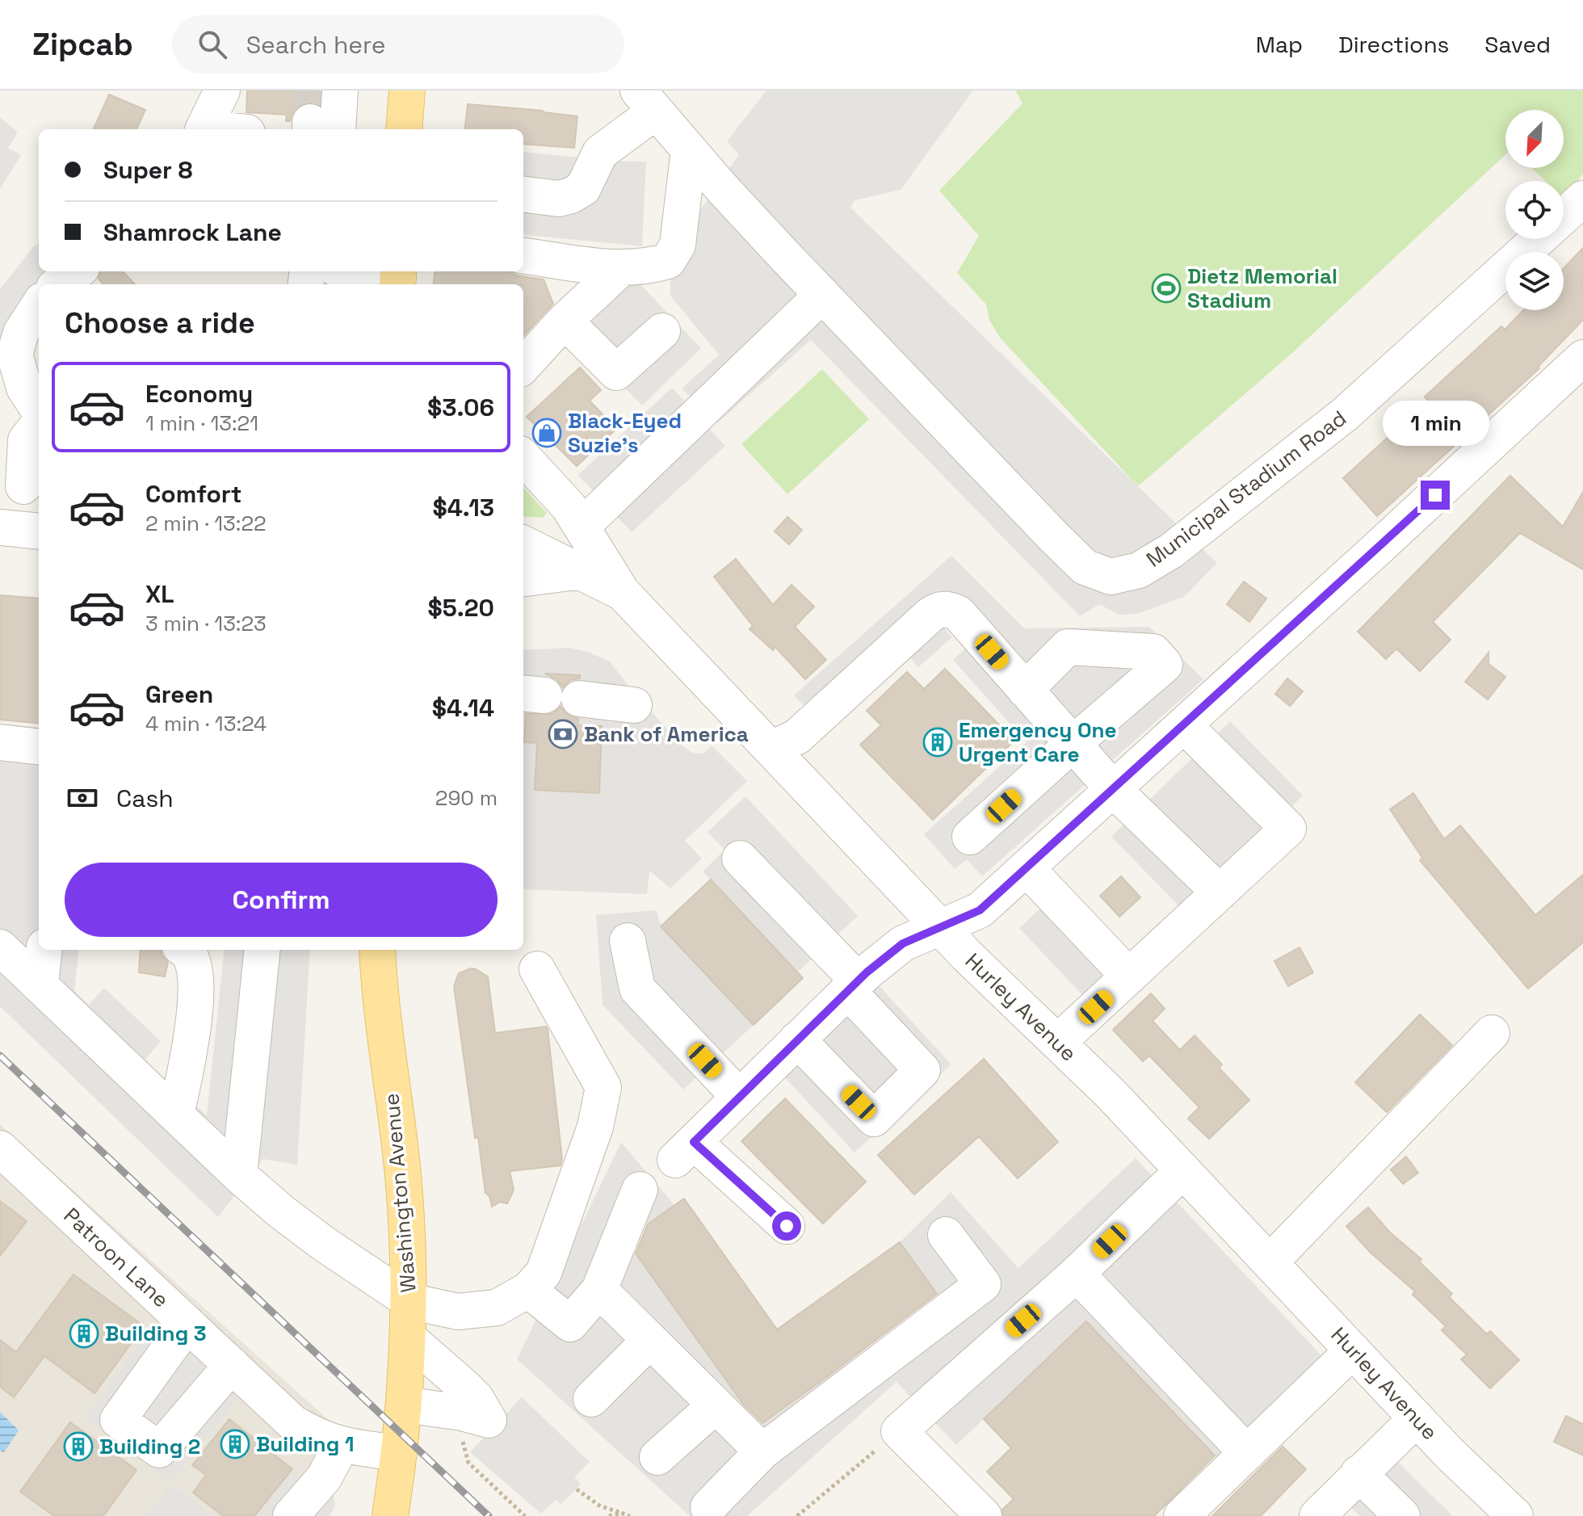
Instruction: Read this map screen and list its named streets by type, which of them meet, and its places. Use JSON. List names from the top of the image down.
{
  "streets": {
    "main road": ["Washington Avenue"],
    "street": ["Municipal Stadium Road", "Hurley Avenue", "Patroon Lane"]
  },
  "crossings": [
    ["Washington Avenue", "Patroon Lane"]
  ],
  "places": {
    "sports": ["Dietz Memorial Stadium"],
    "shop": ["Black-Eyed Suzie's"],
    "bank": ["Bank of America"],
    "building": [
      "Emergency One Urgent Care",
      "Building 3",
      "Building 1",
      "Building 2"
    ]
  },
  "north": "bottom left",
  "page": {
    "header": "Zipcab",
    "search": "Search here",
    "nav": ["Map", "Directions", "Saved"],
    "banner": ["Super 8", "Shamrock Lane"],
    "heading": "Choose a ride",
    "list": [
      {
        "name": "Economy",
        "note": "1 min · 13:21",
        "value": "$3.06"
      },
      {
        "name": "Comfort",
        "note": "2 min · 13:22",
        "value": "$4.13"
      },
      {
        "name": "XL",
        "note": "3 min · 13:23",
        "value": "$5.20"
      },
      {
        "name": "Green",
        "note": "4 min · 13:24",
        "value": "$4.14"
      }
    ],
    "bubble": "1 min",
    "pay": ["Cash", "290 m"],
    "buttons": "Confirm"
  }
}
